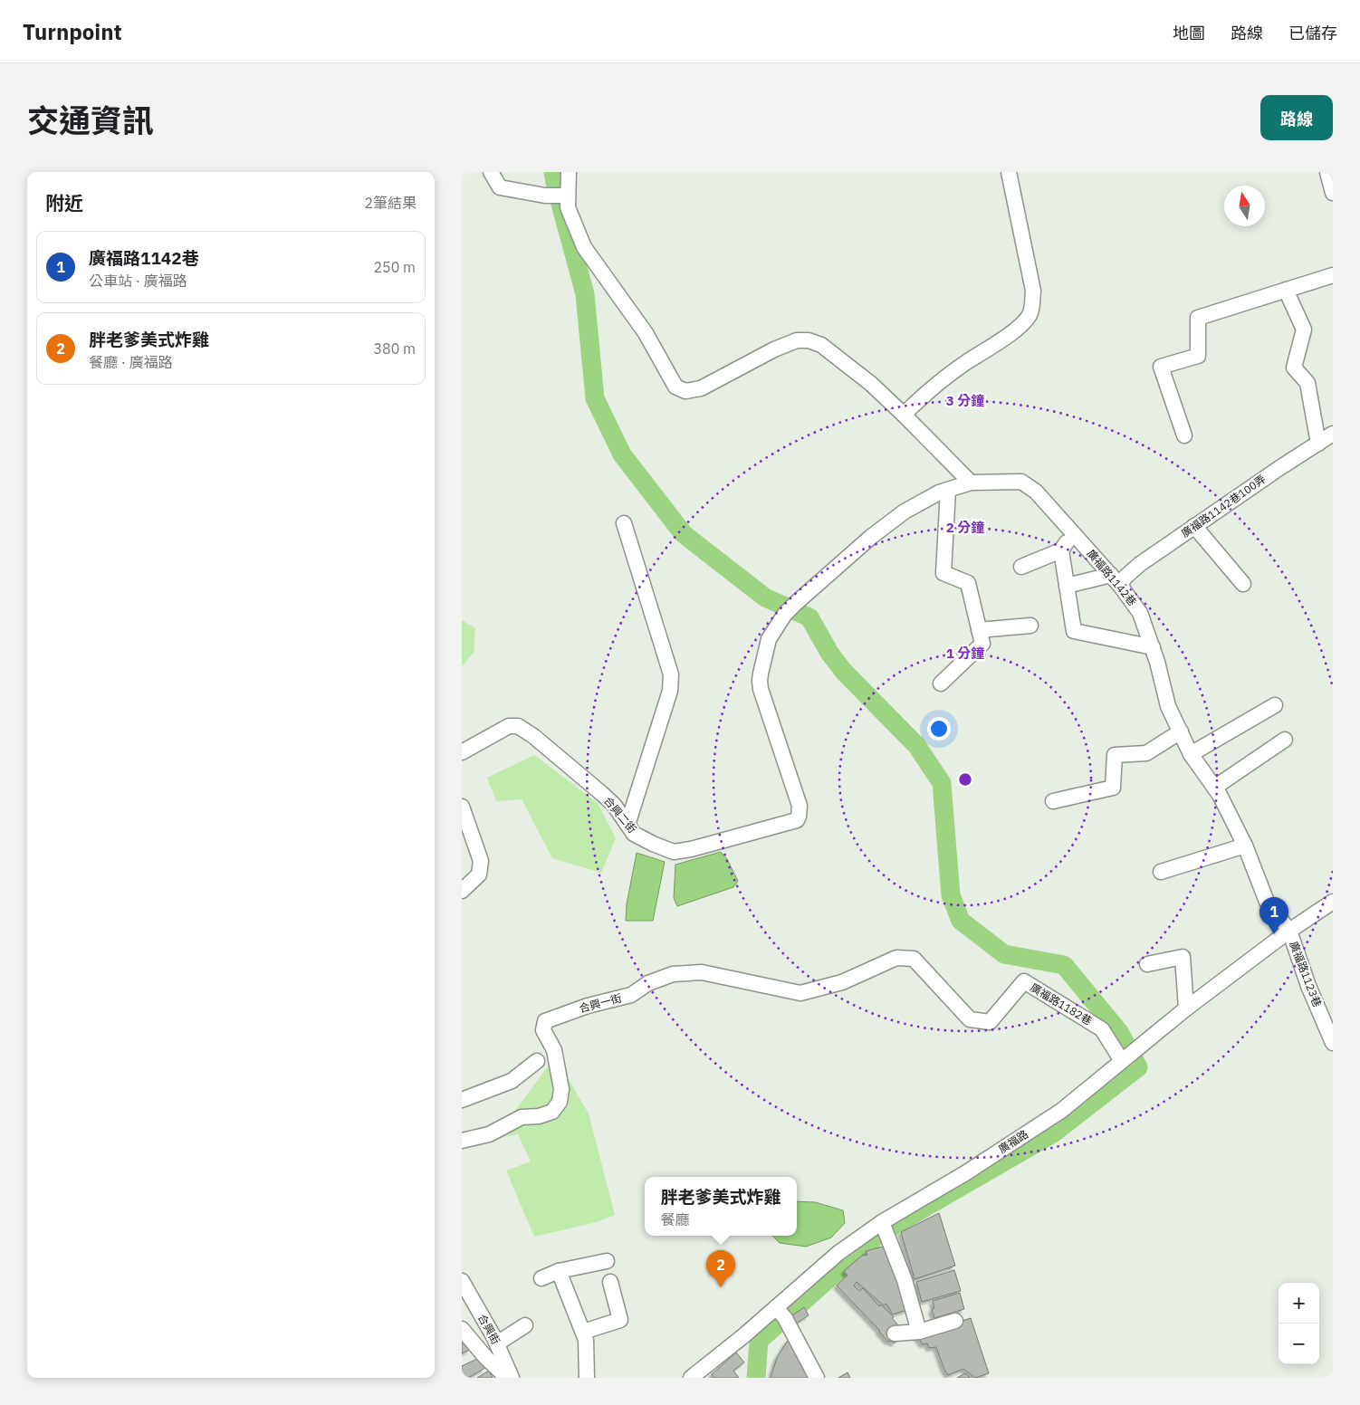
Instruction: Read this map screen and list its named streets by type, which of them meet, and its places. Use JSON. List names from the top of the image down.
{
  "streets": {
    "street": [
      "廣福路1142巷100弄",
      "廣福路1142巷",
      "合興二街",
      "廣福路1123巷",
      "合興一街",
      "廣福路1182巷",
      "廣福路",
      "合興街"
    ]
  },
  "crossings": [
    ["廣福路1142巷100弄", "廣福路1142巷"],
    ["廣福路1142巷", "合興二街"],
    ["廣福路1142巷", "廣福路1123巷"],
    ["廣福路1142巷", "廣福路"],
    ["廣福路1123巷", "廣福路"],
    ["合興一街", "廣福路1182巷"],
    ["廣福路1182巷", "廣福路"]
  ],
  "north": "top",
  "page": {
    "header": "Turnpoint",
    "nav": ["地圖", "路線", "已儲存"],
    "title": "交通資訊",
    "buttons": "路線",
    "heading": ["附近", "2筆結果"],
    "list": [
      {
        "mark": "1",
        "name": "廣福路1142巷",
        "note": "公車站 · 廣福路",
        "value": "250 m"
      },
      {
        "mark": "2",
        "name": "胖老爹美式炸雞",
        "note": "餐廳 · 廣福路",
        "value": "380 m"
      }
    ],
    "pins": ["1", "2"],
    "popup": ["胖老爹美式炸雞", "餐廳"],
    "map_buttons": ["+", "−"]
  },
  "rings": ["3 分鐘", "2 分鐘", "1 分鐘"]
}
